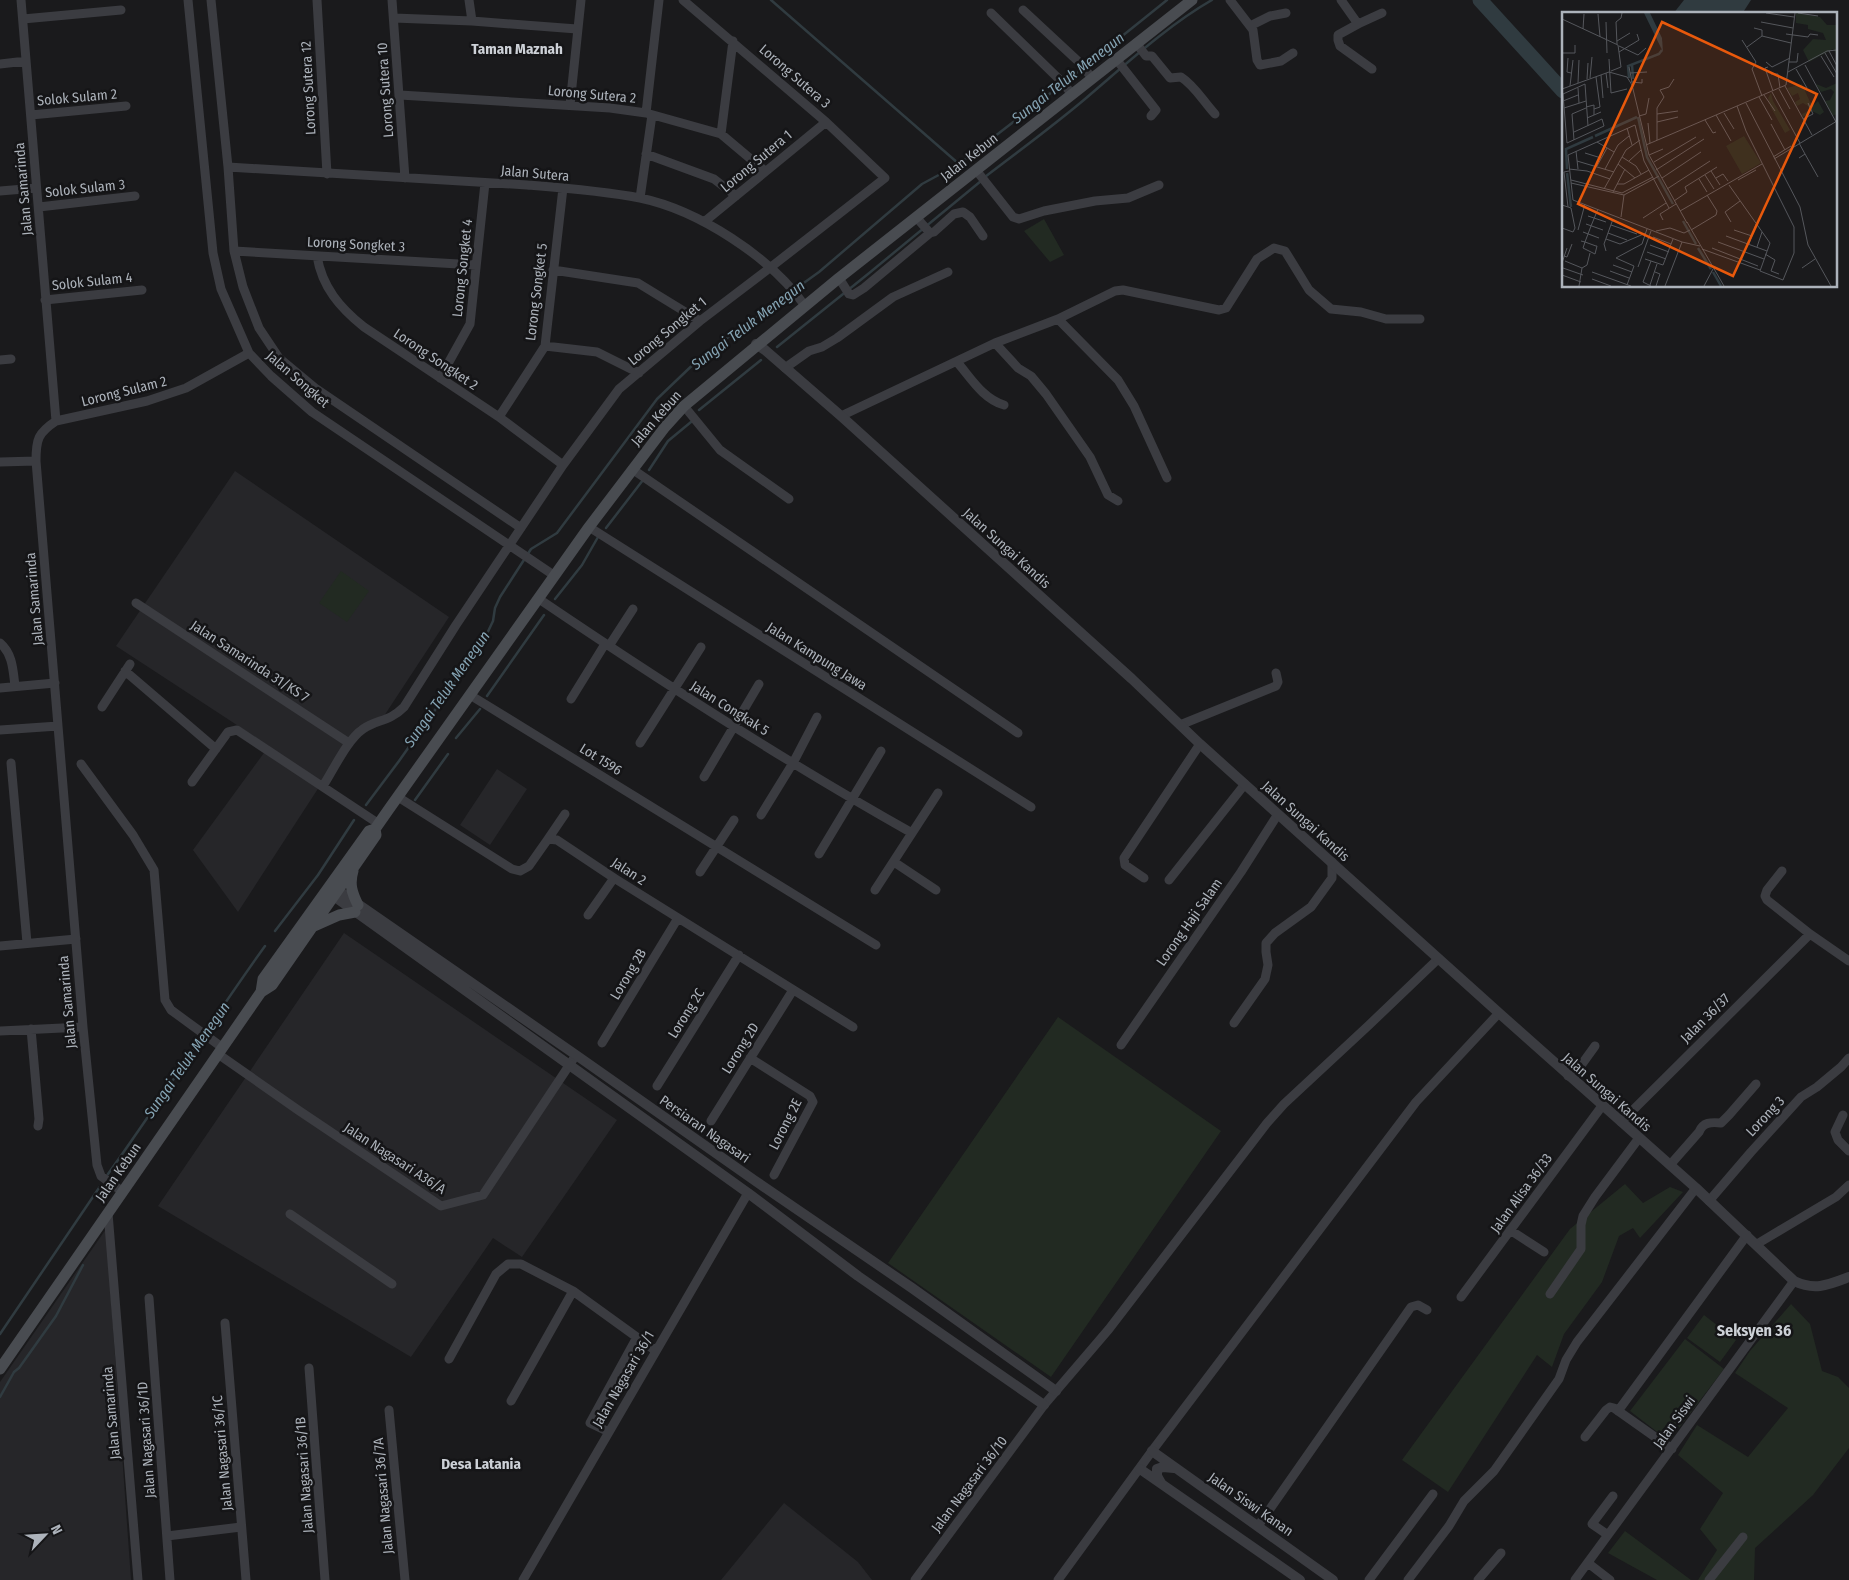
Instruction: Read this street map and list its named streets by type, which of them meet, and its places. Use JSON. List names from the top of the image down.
{
  "streets": {
    "main road": ["Jalan Kebun"],
    "street": [
      "Lorong Sutera 3",
      "Lorong Sutera 12",
      "Lorong Sutera 10",
      "Lorong Sutera 2",
      "Solok Sulam 2",
      "Lorong Sutera 1",
      "Jalan Sutera",
      "Solok Sulam 3",
      "Jalan Samarinda",
      "Lorong Songket 3",
      "Lorong Songket 4",
      "Solok Sulam 4",
      "Lorong Songket 5",
      "Lorong Songket 1",
      "Lorong Songket 2",
      "Jalan Songket",
      "Lorong Sulam 2",
      "Jalan Sungai Kandis",
      "Jalan Kampung Jawa",
      "Jalan Samarinda 31/KS 7",
      "Jalan Congkak 5",
      "Lot 1596",
      "Jalan 2",
      "Lorong Haji Salam",
      "Lorong 2B",
      "Lorong 2C",
      "Jalan 36/37",
      "Lorong 2D",
      "Lorong 3",
      "Lorong 2E",
      "Persiaran Nagasari",
      "Jalan Nagasari A36/A",
      "Jalan Alisa 36/33",
      "Jalan Nagasari 36/1",
      "Jalan Siswi",
      "Jalan Nagasari 36/1D",
      "Jalan Nagasari 36/1C",
      "Jalan Nagasari 36/1B",
      "Jalan Nagasari 36/10",
      "Jalan Nagasari 36/7A",
      "Jalan Siswi Kanan"
    ]
  },
  "crossings": [
    ["Lorong Sutera 3", "Lorong Sutera 1"],
    ["Lorong Sutera 3", "Lorong Songket 1"],
    ["Lorong Sutera 12", "Jalan Sutera"],
    ["Lorong Sutera 10", "Lorong Sutera 2"],
    ["Lorong Sutera 10", "Jalan Sutera"],
    ["Lorong Sutera 2", "Lorong Sutera 1"],
    ["Solok Sulam 2", "Jalan Samarinda"],
    ["Jalan Kebun", "Jalan Sutera"],
    ["Jalan Kebun", "Jalan Samarinda"],
    ["Jalan Kebun", "Jalan Songket"],
    ["Jalan Kebun", "Jalan Sungai Kandis"],
    ["Jalan Kebun", "Jalan Kampung Jawa"],
    ["Jalan Kebun", "Jalan Congkak 5"],
    ["Jalan Kebun", "Lot 1596"],
    ["Jalan Kebun", "Persiaran Nagasari"],
    ["Jalan Kebun", "Jalan Nagasari A36/A"],
    ["Lorong Sutera 1", "Jalan Sutera"],
    ["Jalan Sutera", "Lorong Songket 4"],
    ["Jalan Sutera", "Lorong Songket 5"],
    ["Jalan Sutera", "Lorong Songket 1"],
    ["Jalan Sutera", "Jalan Songket"],
    ["Solok Sulam 3", "Jalan Samarinda"],
    ["Jalan Samarinda", "Solok Sulam 4"],
    ["Jalan Samarinda", "Lorong Sulam 2"],
    ["Lorong Songket 3", "Lorong Songket 4"],
    ["Lorong Songket 3", "Lorong Songket 2"],
    ["Lorong Songket 3", "Jalan Songket"],
    ["Lorong Songket 4", "Lorong Songket 2"],
    ["Lorong Songket 5", "Lorong Songket 2"],
    ["Lorong Songket 1", "Lorong Songket 2"],
    ["Lorong Songket 1", "Jalan Songket"],
    ["Lorong Songket 1", "Jalan Samarinda 31/KS 7"],
    ["Jalan Songket", "Lorong Sulam 2"],
    ["Jalan Sungai Kandis", "Lorong Haji Salam"],
    ["Jalan Sungai Kandis", "Jalan 36/37"],
    ["Jalan Sungai Kandis", "Lorong 3"],
    ["Jalan Sungai Kandis", "Jalan Alisa 36/33"],
    ["Jalan Sungai Kandis", "Jalan Siswi"],
    ["Jalan Sungai Kandis", "Jalan Nagasari 36/10"],
    ["Jalan 2", "Lorong 2B"],
    ["Jalan 2", "Lorong 2C"],
    ["Jalan 2", "Lorong 2D"],
    ["Lorong 2D", "Lorong 2E"],
    ["Persiaran Nagasari", "Jalan Nagasari A36/A"],
    ["Persiaran Nagasari", "Jalan Nagasari 36/1"],
    ["Persiaran Nagasari", "Jalan Nagasari 36/10"]
  ],
  "districts": ["Taman Maznah", "Seksyen 36", "Desa Latania"],
  "water": ["Sungai Teluk Menegun"],
  "north": "top right"
}
